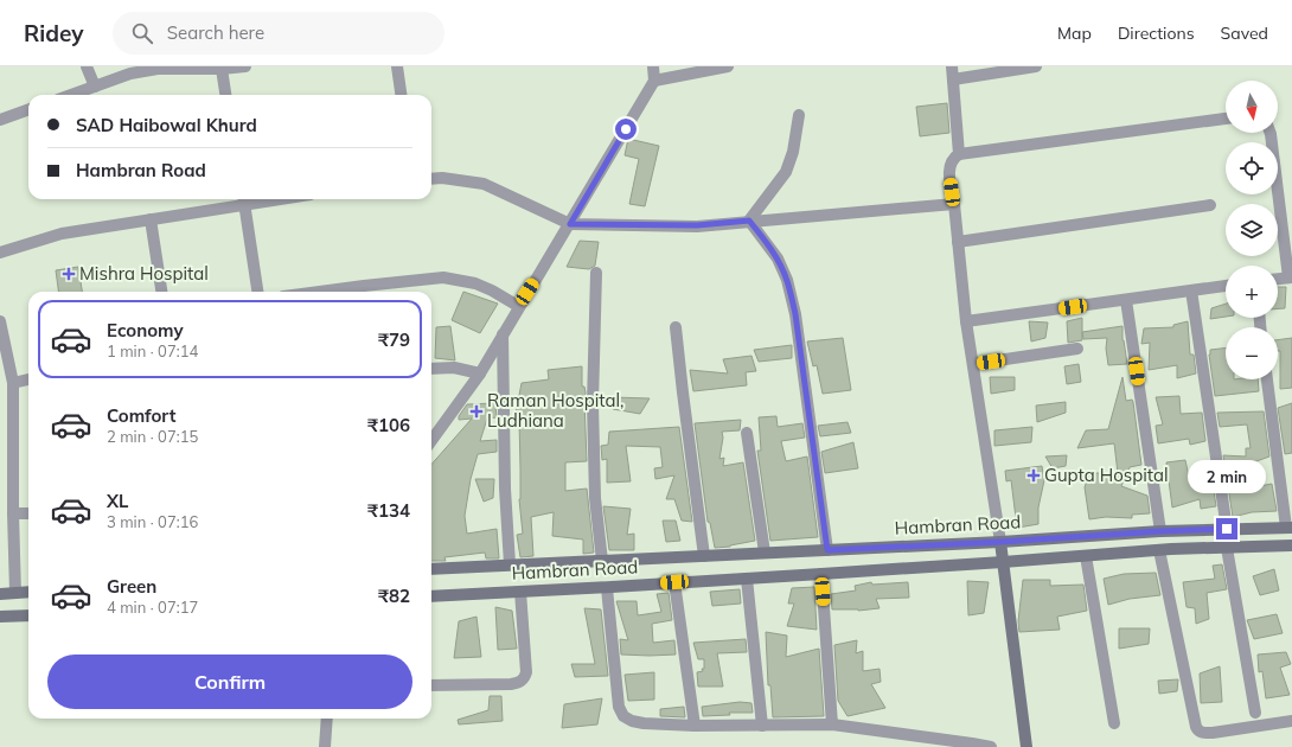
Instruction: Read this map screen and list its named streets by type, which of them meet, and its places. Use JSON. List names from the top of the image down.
{
  "streets": {
    "main road": ["Hambran Road"]
  },
  "places": {
    "health": ["Mishra Hospital", "Raman Hospital, Ludhiana", "Gupta Hospital"]
  },
  "north": "bottom",
  "page": {
    "header": "Ridey",
    "search": "Search here",
    "nav": ["Map", "Directions", "Saved"],
    "map_buttons": ["+", "−"],
    "banner": ["SAD Haibowal Khurd", "Hambran Road"],
    "list": [
      {
        "name": "Economy",
        "note": "1 min · 07:14",
        "value": "₹79"
      },
      {
        "name": "Comfort",
        "note": "2 min · 07:15",
        "value": "₹106"
      },
      {
        "name": "XL",
        "note": "3 min · 07:16",
        "value": "₹134"
      },
      {
        "name": "Green",
        "note": "4 min · 07:17",
        "value": "₹82"
      }
    ],
    "bubble": "2 min",
    "buttons": "Confirm"
  }
}
